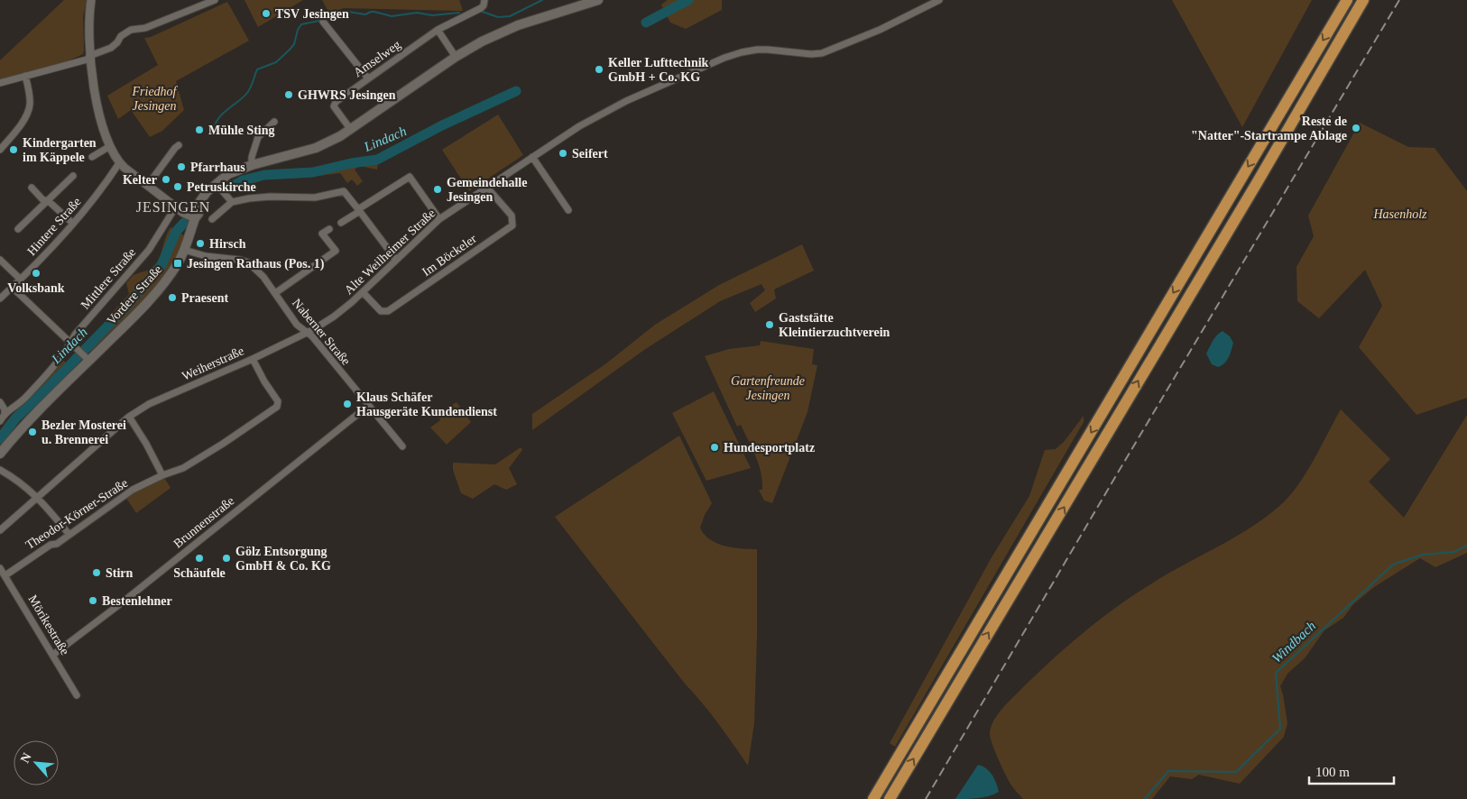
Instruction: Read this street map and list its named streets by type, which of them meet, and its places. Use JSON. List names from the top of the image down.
{
  "streets": {
    "main road": ["Vordere Straße"],
    "street": [
      "Amselweg",
      "Hintere Straße",
      "Alte Weilheimer Straße",
      "Im Böckeler",
      "Mittlere Straße",
      "Naberner Straße",
      "Weiherstraße",
      "Theodor-Körner-Straße",
      "Brunnenstraße",
      "Mörikestraße"
    ]
  },
  "crossings": [
    ["Amselweg", "Vordere Straße"],
    ["Alte Weilheimer Straße", "Im Böckeler"],
    ["Alte Weilheimer Straße", "Naberner Straße"],
    ["Alte Weilheimer Straße", "Weiherstraße"],
    ["Vordere Straße", "Naberner Straße"],
    ["Naberner Straße", "Weiherstraße"],
    ["Naberner Straße", "Brunnenstraße"],
    ["Weiherstraße", "Theodor-Körner-Straße"],
    ["Theodor-Körner-Straße", "Mörikestraße"],
    ["Brunnenstraße", "Mörikestraße"]
  ],
  "districts": ["JESINGEN"],
  "water": ["Lindach", "Windbach"],
  "parks": ["Friedhof Jesingen", "Hasenholz", "Gartenfreunde Jesingen"],
  "places": {
    "other": [
      "TSV Jesingen",
      "Keller Lufttechnik GmbH + Co. KG",
      "GHWRS Jesingen",
      "Reste de \"Natter\"-Startrampe Ablage",
      "Mühle Sting",
      "Kindergarten im Käppele",
      "Seifert",
      "Pfarrhaus",
      "Kelter",
      "Petruskirche",
      "Gemeindehalle Jesingen",
      "Hirsch",
      "Volksbank",
      "Praesent",
      "Gaststätte Kleintierzuchtverein",
      "Klaus Schäfer Hausgeräte Kundendienst",
      "Bezler Mosterei u. Brennerei",
      "Hundesportplatz",
      "Schäufele",
      "Gölz Entsorgung GmbH & Co. KG",
      "Stirn",
      "Bestenlehner"
    ],
    "transit": ["Jesingen Rathaus (Pos. 1)"]
  },
  "scale_bar": "100 m",
  "north": "top left"
}
